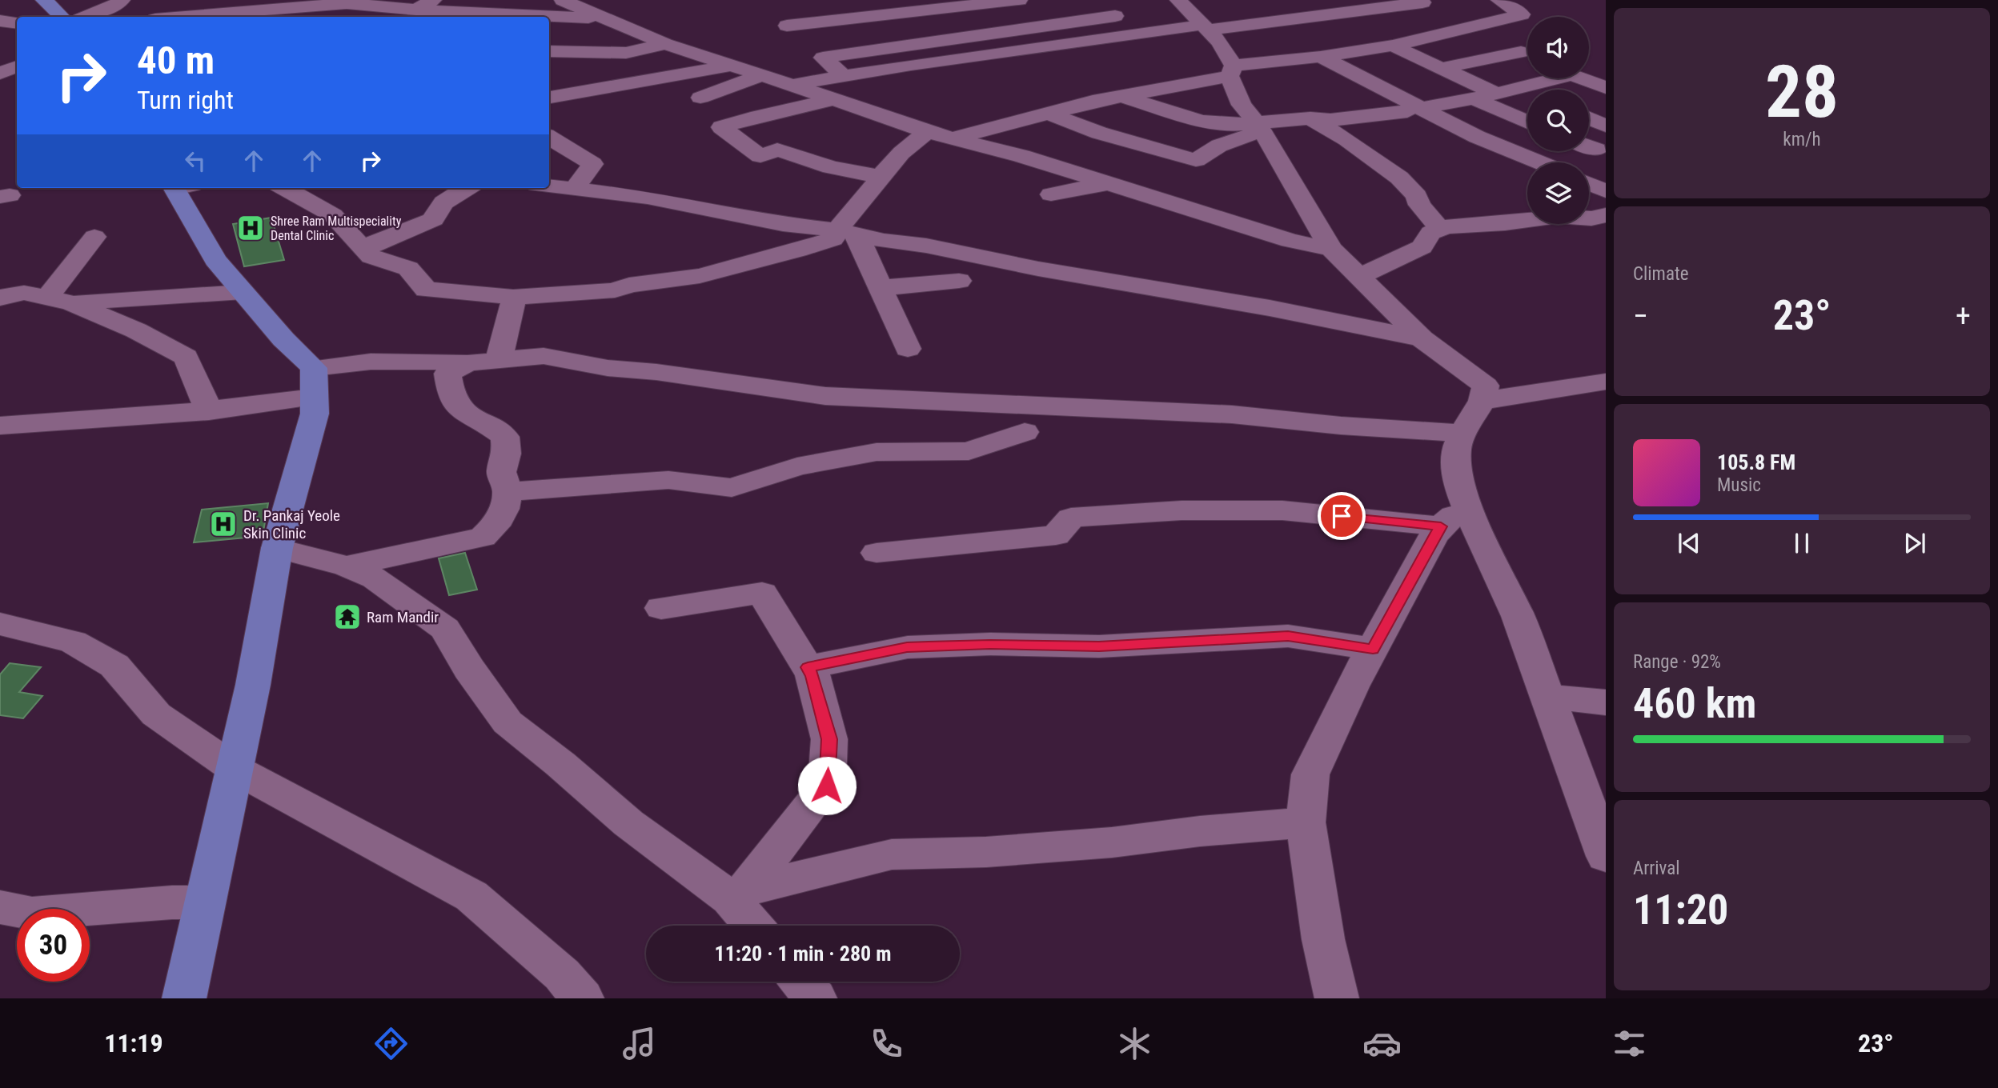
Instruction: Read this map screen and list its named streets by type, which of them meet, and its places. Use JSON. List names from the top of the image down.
{
  "places": {
    "hospital": ["Shree Ram Multispeciality Dental Clinic", "Dr. Pankaj Yeole Skin Clinic"],
    "temple": ["Ram Mandir"]
  },
  "page": {
    "tile": [
      ["28", "km/h"],
      "Climate",
      ["Range · 92%", "460 km"],
      ["Arrival", "11:20"]
    ],
    "turn": ["40 m", "Turn right"],
    "heat": ["−", "23°", "+"],
    "song": ["105.8 FM", "Music"],
    "limit": "30",
    "trip": "11:20 · 1 min · 280 m",
    "tabs": ["11:19", "23°"]
  }
}
